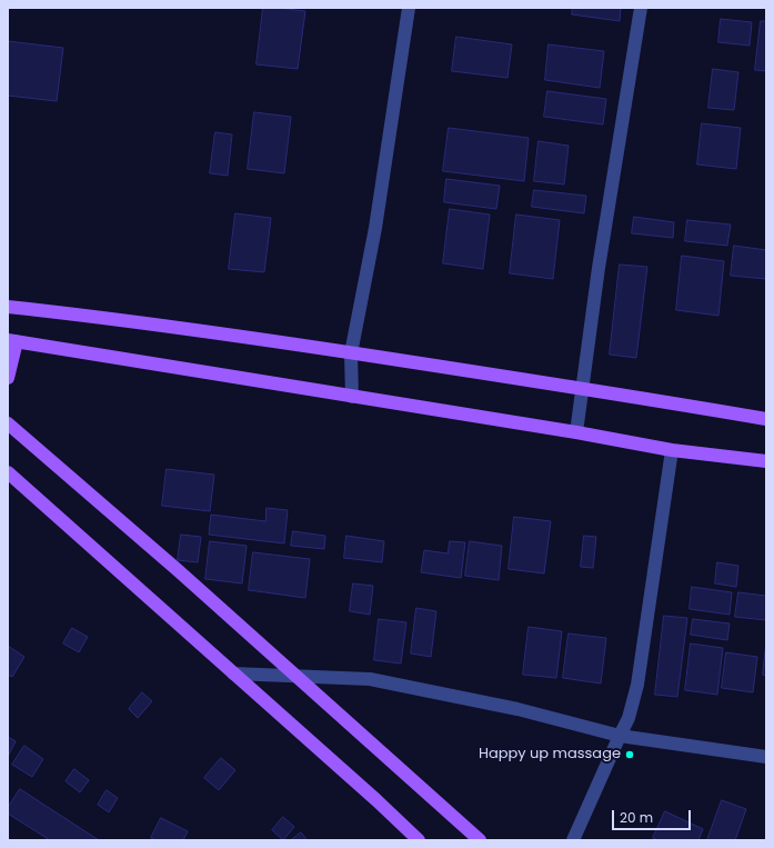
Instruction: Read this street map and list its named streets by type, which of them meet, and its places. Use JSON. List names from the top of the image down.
{
  "places": ["Happy up massage"],
  "scale_bar": "20 m"
}
